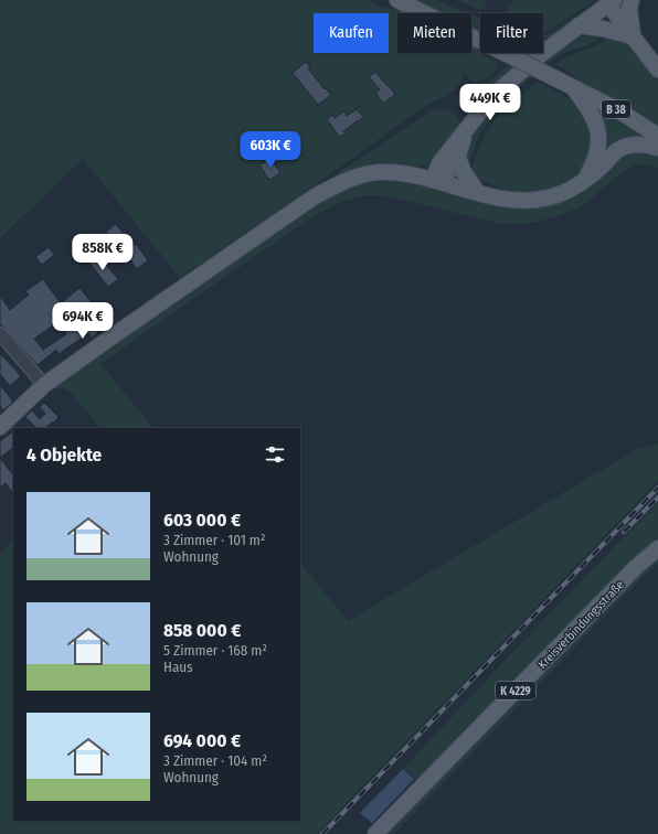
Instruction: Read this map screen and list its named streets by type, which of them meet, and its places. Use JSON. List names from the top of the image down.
{
  "streets": {
    "main road": ["B 38", "Kreisverbindungsstraße", "K 4229"]
  },
  "page": {
    "chip": ["Kaufen", "Mieten", "Filter"],
    "price": [
      "449K €",
      "603K €",
      "858K €",
      "694K €"
    ],
    "heading": "4 Objekte",
    "list": [
      {
        "name": "603 000 €",
        "note": "3 Zimmer · 101 m² · Wohnung"
      },
      {
        "name": "858 000 €",
        "note": "5 Zimmer · 168 m² · Haus"
      },
      {
        "name": "694 000 €",
        "note": "3 Zimmer · 104 m² · Wohnung"
      }
    ]
  }
}
